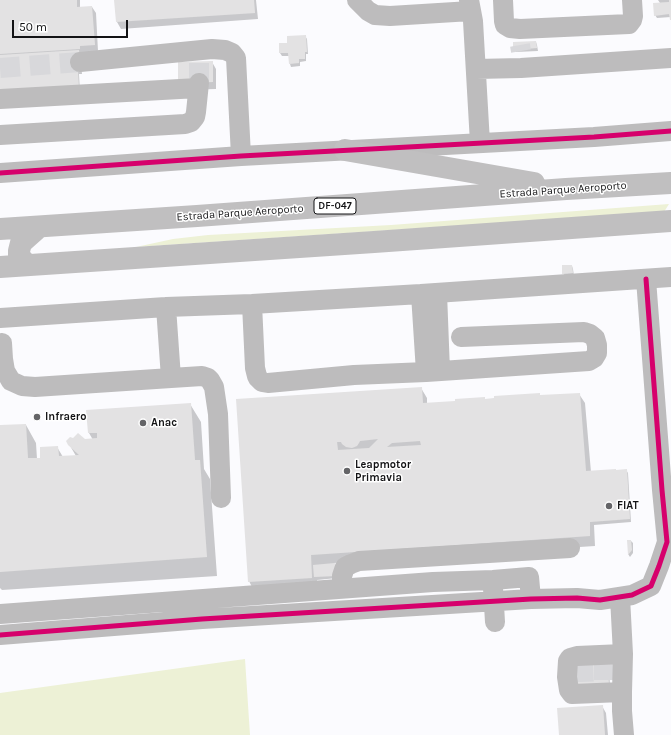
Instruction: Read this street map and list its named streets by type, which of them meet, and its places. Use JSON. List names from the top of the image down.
{
  "streets": {
    "main road": ["Estrada Parque Aeroporto", "DF-047"]
  },
  "places": [
    "Infraero",
    "Anac",
    "Leapmotor Primavia",
    "FIAT"
  ],
  "scale_bar": "50 m"
}
